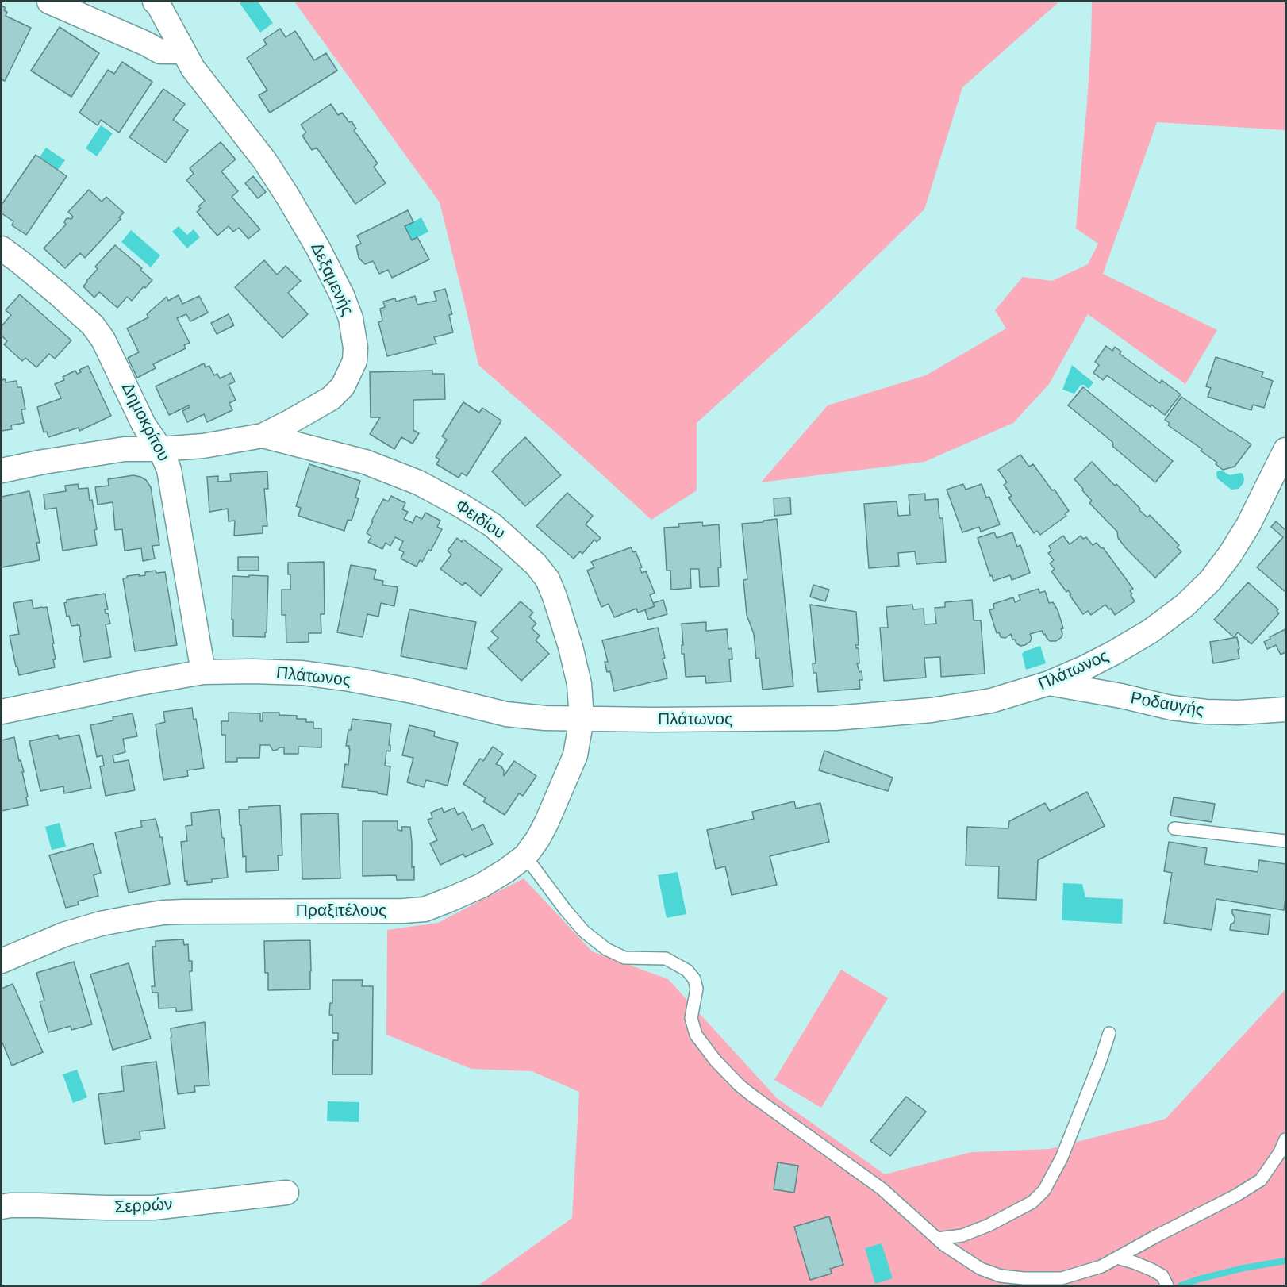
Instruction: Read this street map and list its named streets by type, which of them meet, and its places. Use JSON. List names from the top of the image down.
{
  "streets": {
    "street": [
      "Δεξαμενής",
      "Δημοκρίτου",
      "Φειδίου",
      "Πλάτωνος",
      "Ροδαυγής",
      "Πραξιτέλους",
      "Σερρών"
    ]
  },
  "crossings": [
    ["Δεξαμενής", "Δημοκρίτου"],
    ["Δεξαμενής", "Φειδίου"],
    ["Δημοκρίτου", "Πλάτωνος"],
    ["Φειδίου", "Πλάτωνος"],
    ["Φειδίου", "Πραξιτέλους"],
    ["Πλάτωνος", "Ροδαυγής"],
    ["Πλάτωνος", "Πραξιτέλους"]
  ]
}
